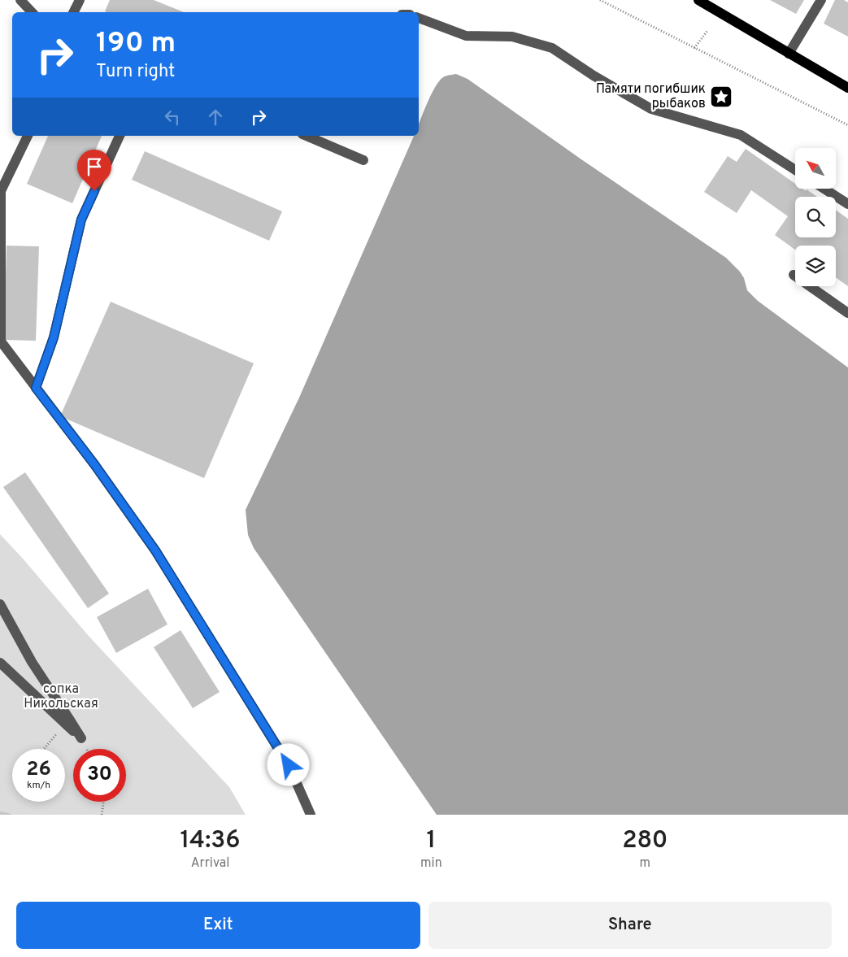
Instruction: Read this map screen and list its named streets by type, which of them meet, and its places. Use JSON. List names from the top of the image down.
{
  "parks": ["сопка Никольская"],
  "places": {
    "place": ["Памяти погибшик рыбаков"]
  },
  "north": "top left",
  "page": {
    "turn": ["190 m", "Turn right"],
    "speed": "26 km/h",
    "limit": "30",
    "eta": [
      "14:36",
      "Arrival",
      "1",
      "min",
      "280",
      "m"
    ],
    "buttons": ["Exit", "Share"]
  }
}
